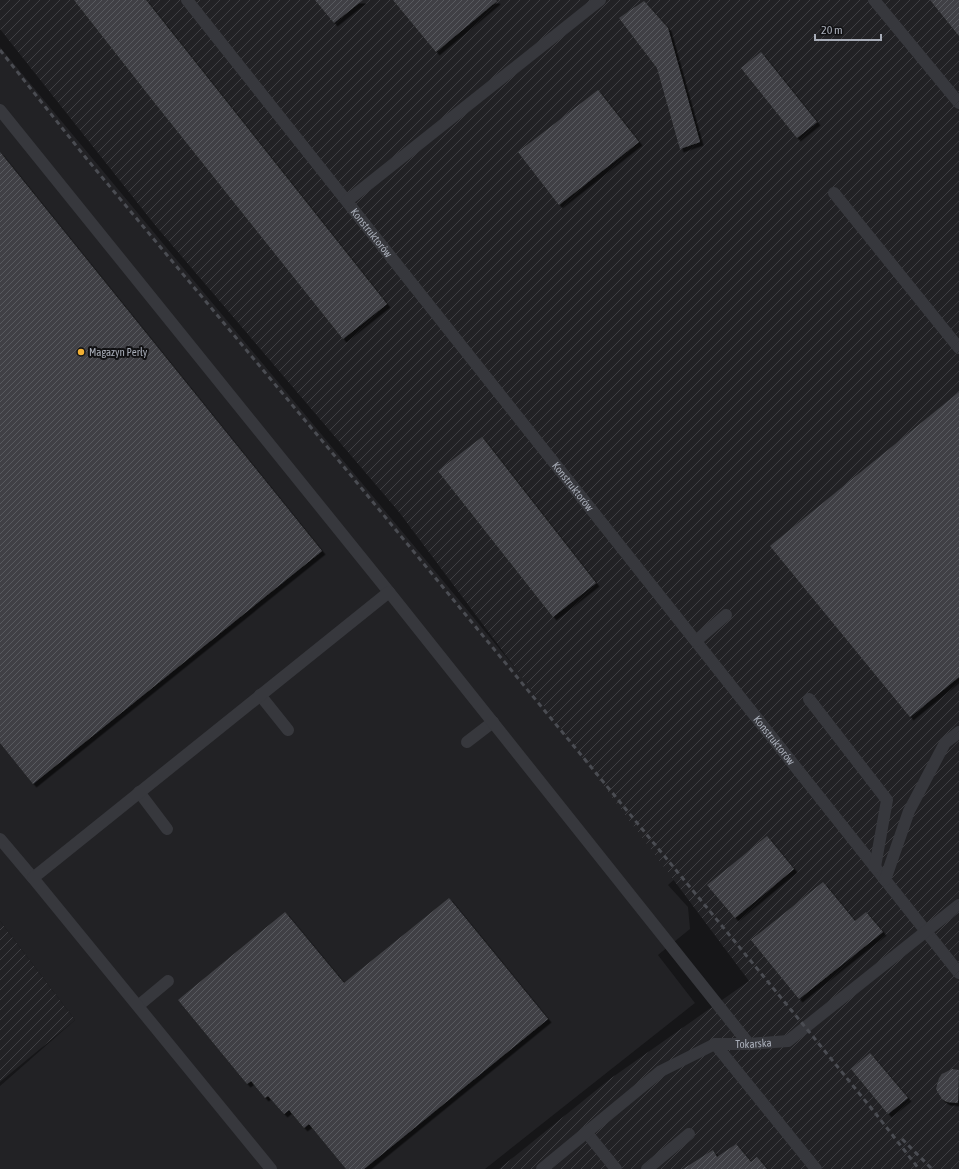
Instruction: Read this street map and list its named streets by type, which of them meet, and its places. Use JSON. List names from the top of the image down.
{
  "streets": {
    "lane": ["Konstruktorów", "Tokarska"]
  },
  "crossings": [
    ["Konstruktorów", "Tokarska"]
  ],
  "places": ["Magazyn Perły"],
  "scale_bar": "20 m"
}
